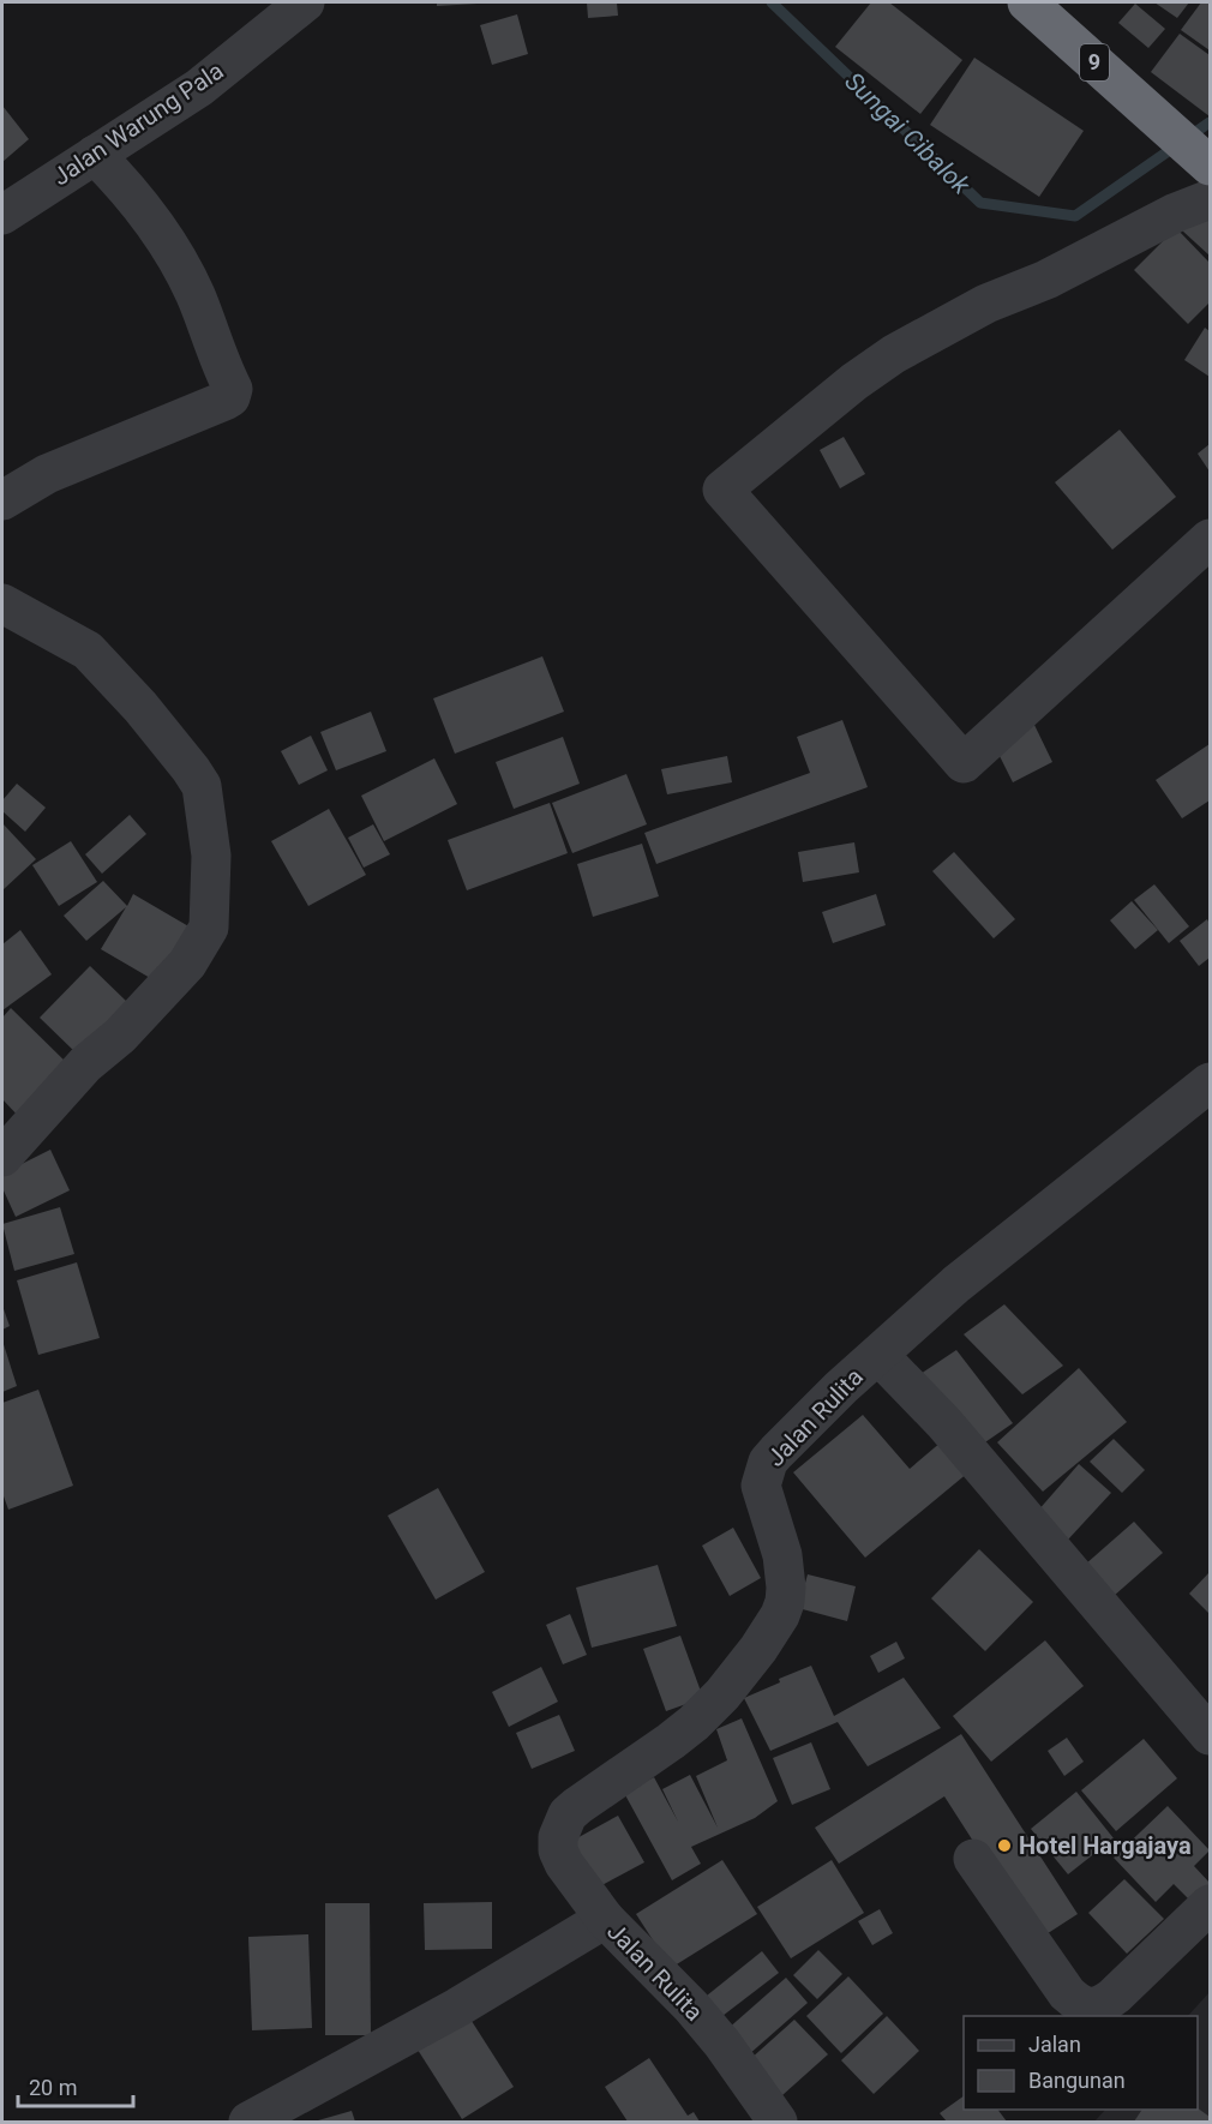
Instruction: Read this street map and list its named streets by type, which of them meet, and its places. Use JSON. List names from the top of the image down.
{
  "streets": {
    "highway": ["9"],
    "street": ["Jalan Warung Pala", "Jalan Rulita"]
  },
  "water": ["Sungai Cibalok"],
  "places": ["Hotel Hargajaya"],
  "legend": ["Jalan", "Bangunan"],
  "scale_bar": "20 m"
}
